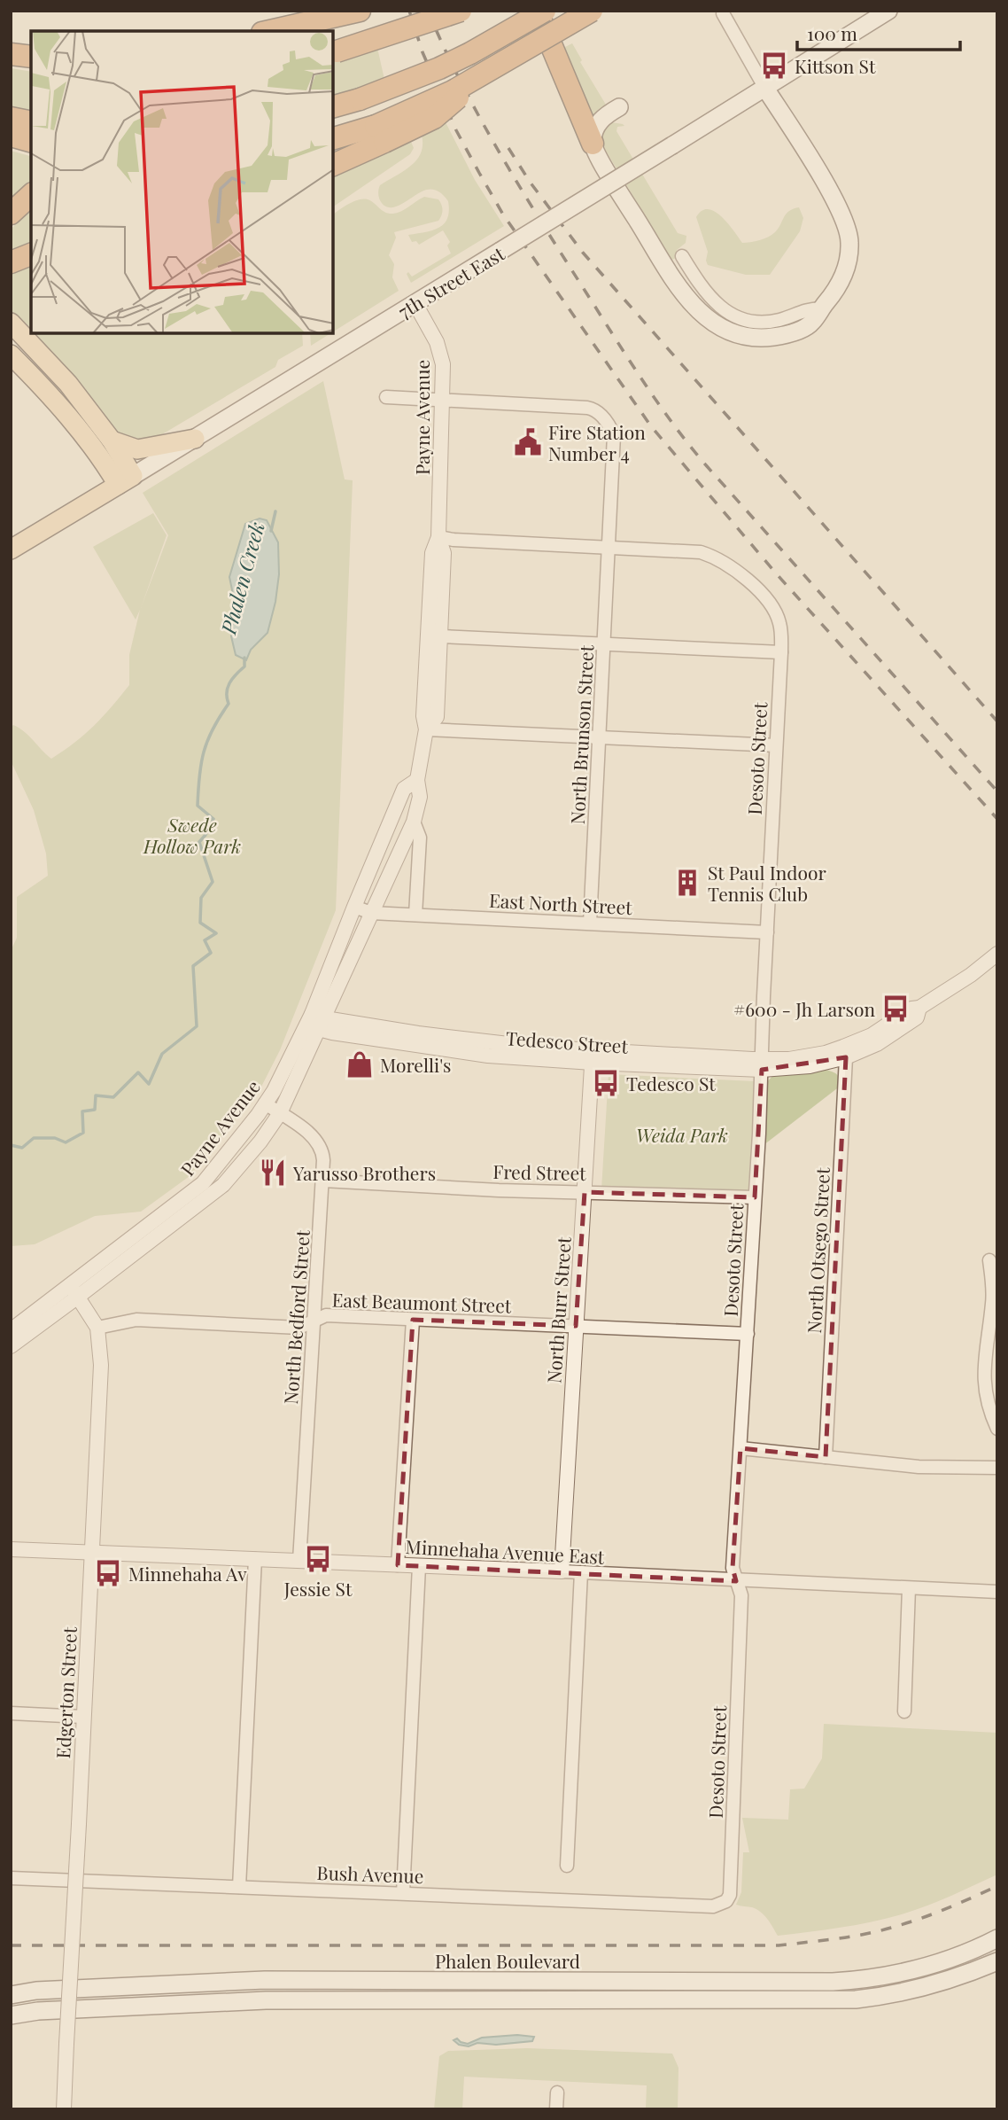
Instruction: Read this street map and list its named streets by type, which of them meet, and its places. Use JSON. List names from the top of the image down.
{
  "streets": {
    "main road": ["7th Street East", "Phalen Boulevard"],
    "street": [
      "Payne Avenue",
      "North Brunson Street",
      "Desoto Street",
      "East North Street",
      "Tedesco Street",
      "Fred Street",
      "North Otsego Street",
      "East Beaumont Street",
      "North Burr Street",
      "North Bedford Street",
      "Minnehaha Avenue East",
      "Edgerton Street",
      "Bush Avenue"
    ]
  },
  "crossings": [
    ["7th Street East", "Payne Avenue"],
    ["Payne Avenue", "North Brunson Street"],
    ["Payne Avenue", "East North Street"],
    ["Payne Avenue", "Tedesco Street"],
    ["Payne Avenue", "North Bedford Street"],
    ["Payne Avenue", "Edgerton Street"],
    ["North Brunson Street", "Desoto Street"],
    ["North Brunson Street", "East North Street"],
    ["Desoto Street", "East North Street"],
    ["Desoto Street", "Tedesco Street"],
    ["Desoto Street", "Fred Street"],
    ["Desoto Street", "East Beaumont Street"],
    ["Desoto Street", "Minnehaha Avenue East"],
    ["Desoto Street", "Bush Avenue"],
    ["Tedesco Street", "North Otsego Street"],
    ["Tedesco Street", "North Burr Street"],
    ["Fred Street", "North Burr Street"],
    ["Fred Street", "North Bedford Street"],
    ["East Beaumont Street", "North Burr Street"],
    ["East Beaumont Street", "North Bedford Street"],
    ["East Beaumont Street", "Edgerton Street"],
    ["North Burr Street", "Minnehaha Avenue East"],
    ["North Bedford Street", "Minnehaha Avenue East"],
    ["Minnehaha Avenue East", "Edgerton Street"]
  ],
  "water": ["Phalen Creek"],
  "parks": ["Swede Hollow Park", "Weida Park"],
  "places": {
    "bus stop": [
      "Kittson St",
      "#600 - Jh Larson",
      "Tedesco St",
      "Jessie St",
      "Minnehaha Av"
    ],
    "public building": ["Fire Station Number 4"],
    "building": ["St Paul Indoor Tennis Club"],
    "shop": ["Morelli's"],
    "restaurant": ["Yarusso Brothers"]
  },
  "scale_bar": "100 m"
}
